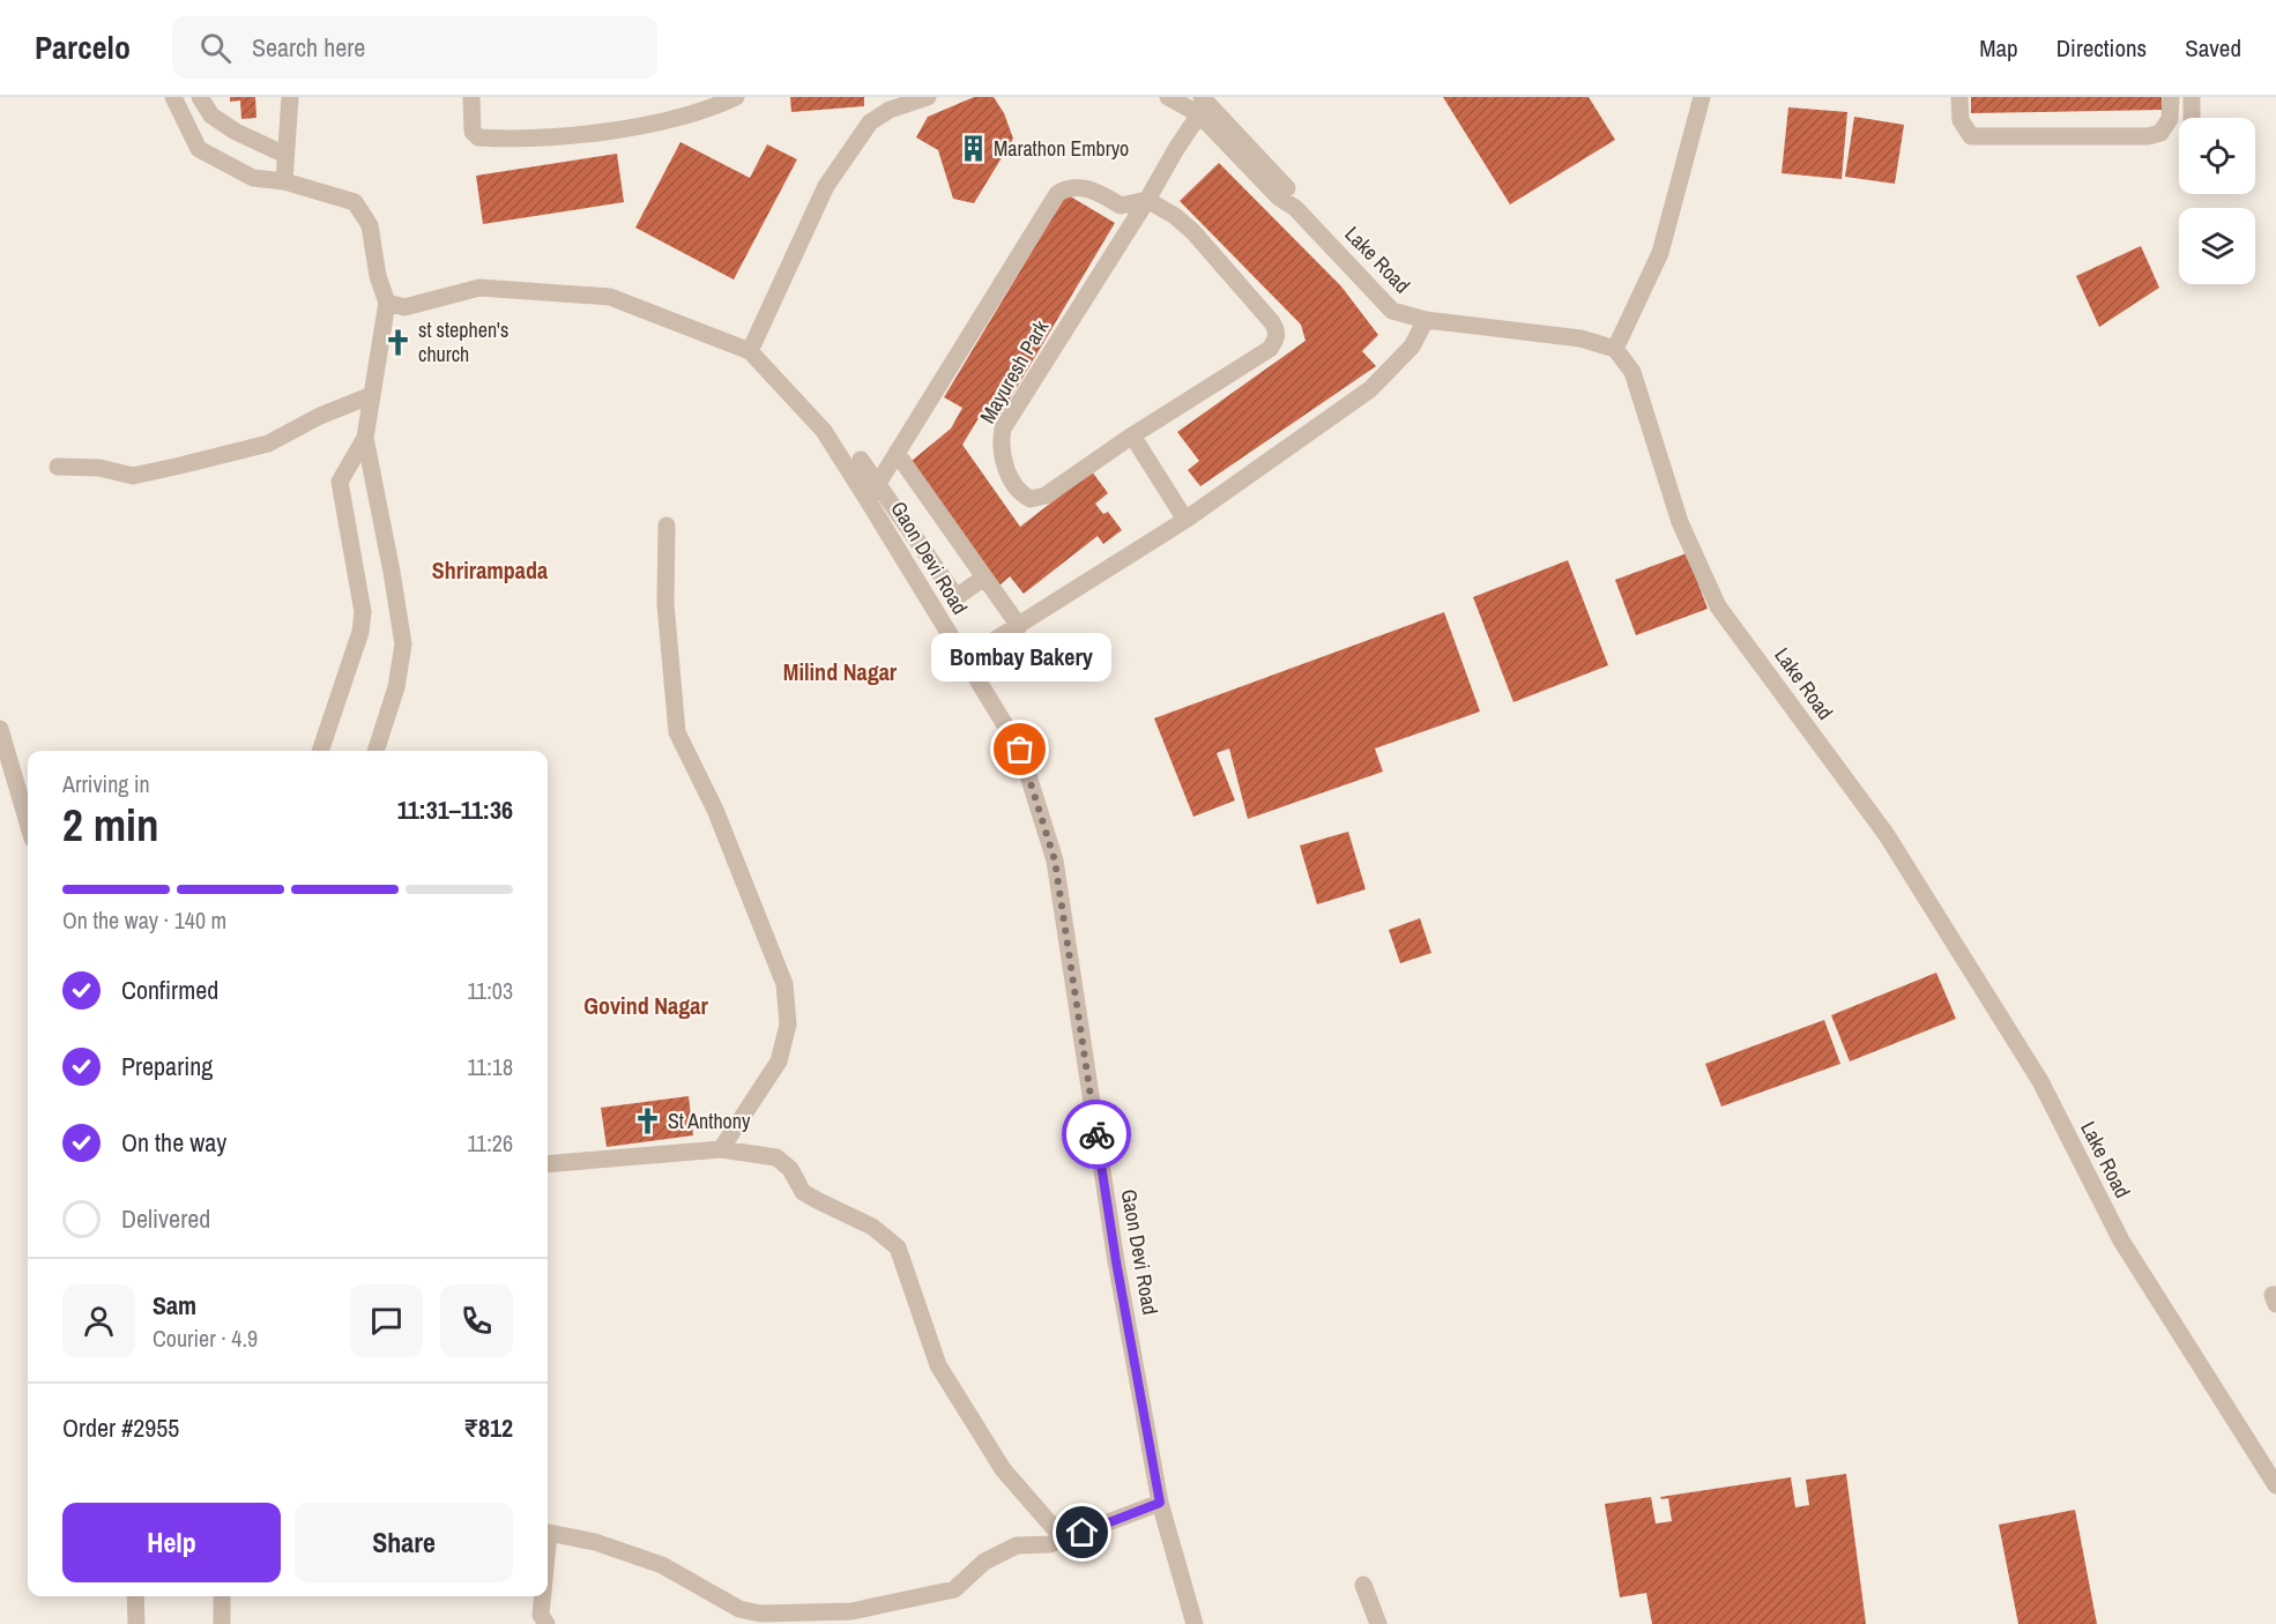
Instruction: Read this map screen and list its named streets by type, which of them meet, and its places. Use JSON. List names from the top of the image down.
{
  "streets": {
    "street": ["Lake Road", "Mayuresh Park", "Gaon Devi Road"]
  },
  "districts": ["Shrirampada", "Milind Nagar", "Govind Nagar"],
  "places": {
    "building": ["Marathon Embryo"],
    "church": ["st stephen's church", "St Anthony"],
    "other": ["Bombay Bakery"]
  },
  "page": {
    "header": "Parcelo",
    "search": "Search here",
    "nav": ["Map", "Directions", "Saved"],
    "bubble": "Bombay Bakery",
    "heading": ["2 min", "Arriving in", "11:31–11:36"],
    "panel": [
      "Sam",
      "Courier · 4.9",
      "Order #2955",
      "₹812"
    ],
    "bar": "On the way · 140 m",
    "list": [
      ["Confirmed", "11:03"],
      ["Preparing", "11:18"],
      ["On the way", "11:26"],
      "Delivered"
    ],
    "buttons": ["Help", "Share"]
  }
}
